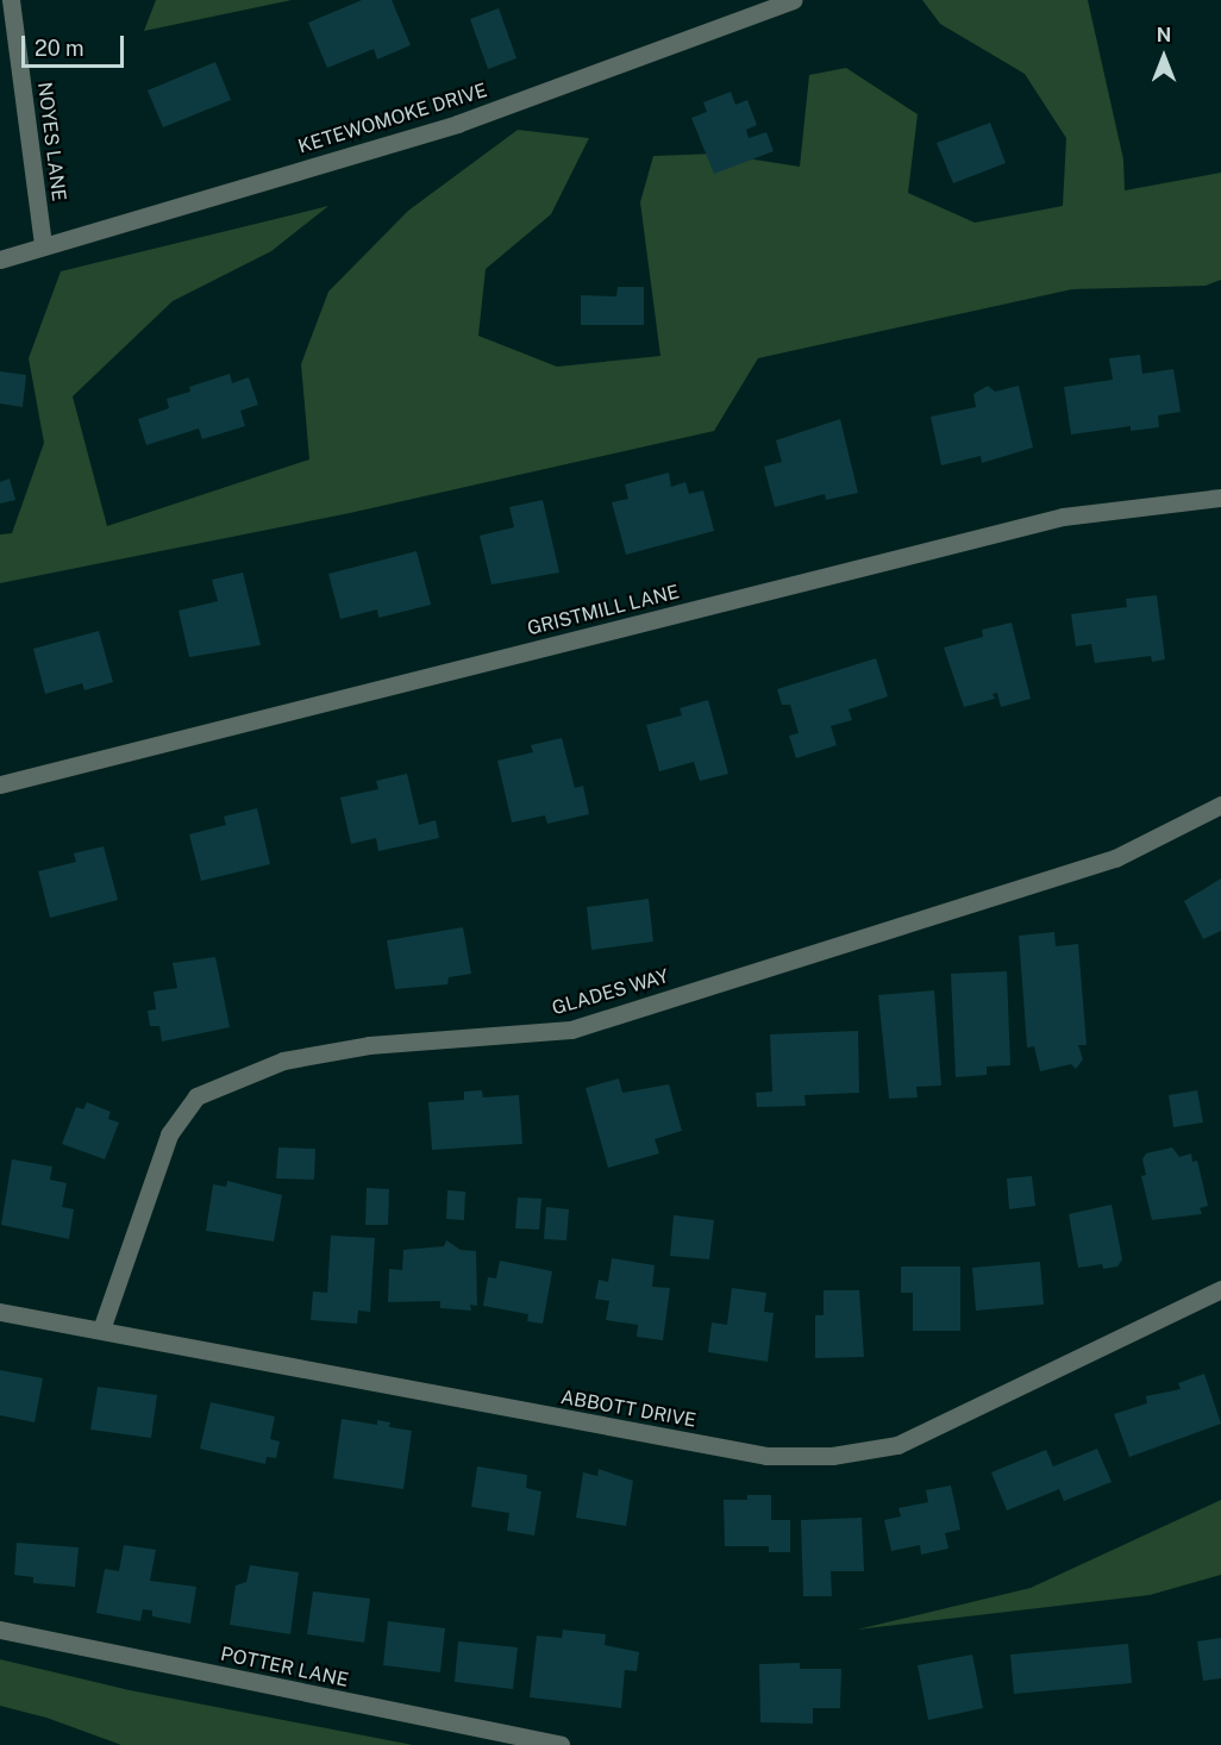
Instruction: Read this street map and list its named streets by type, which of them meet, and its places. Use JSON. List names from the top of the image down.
{
  "streets": {
    "street": [
      "KETEWOMOKE DRIVE",
      "NOYES LANE",
      "GRISTMILL LANE",
      "GLADES WAY",
      "ABBOTT DRIVE",
      "POTTER LANE"
    ]
  },
  "crossings": [
    ["KETEWOMOKE DRIVE", "NOYES LANE"],
    ["GLADES WAY", "ABBOTT DRIVE"]
  ],
  "scale_bar": "20 m",
  "north": "top"
}
